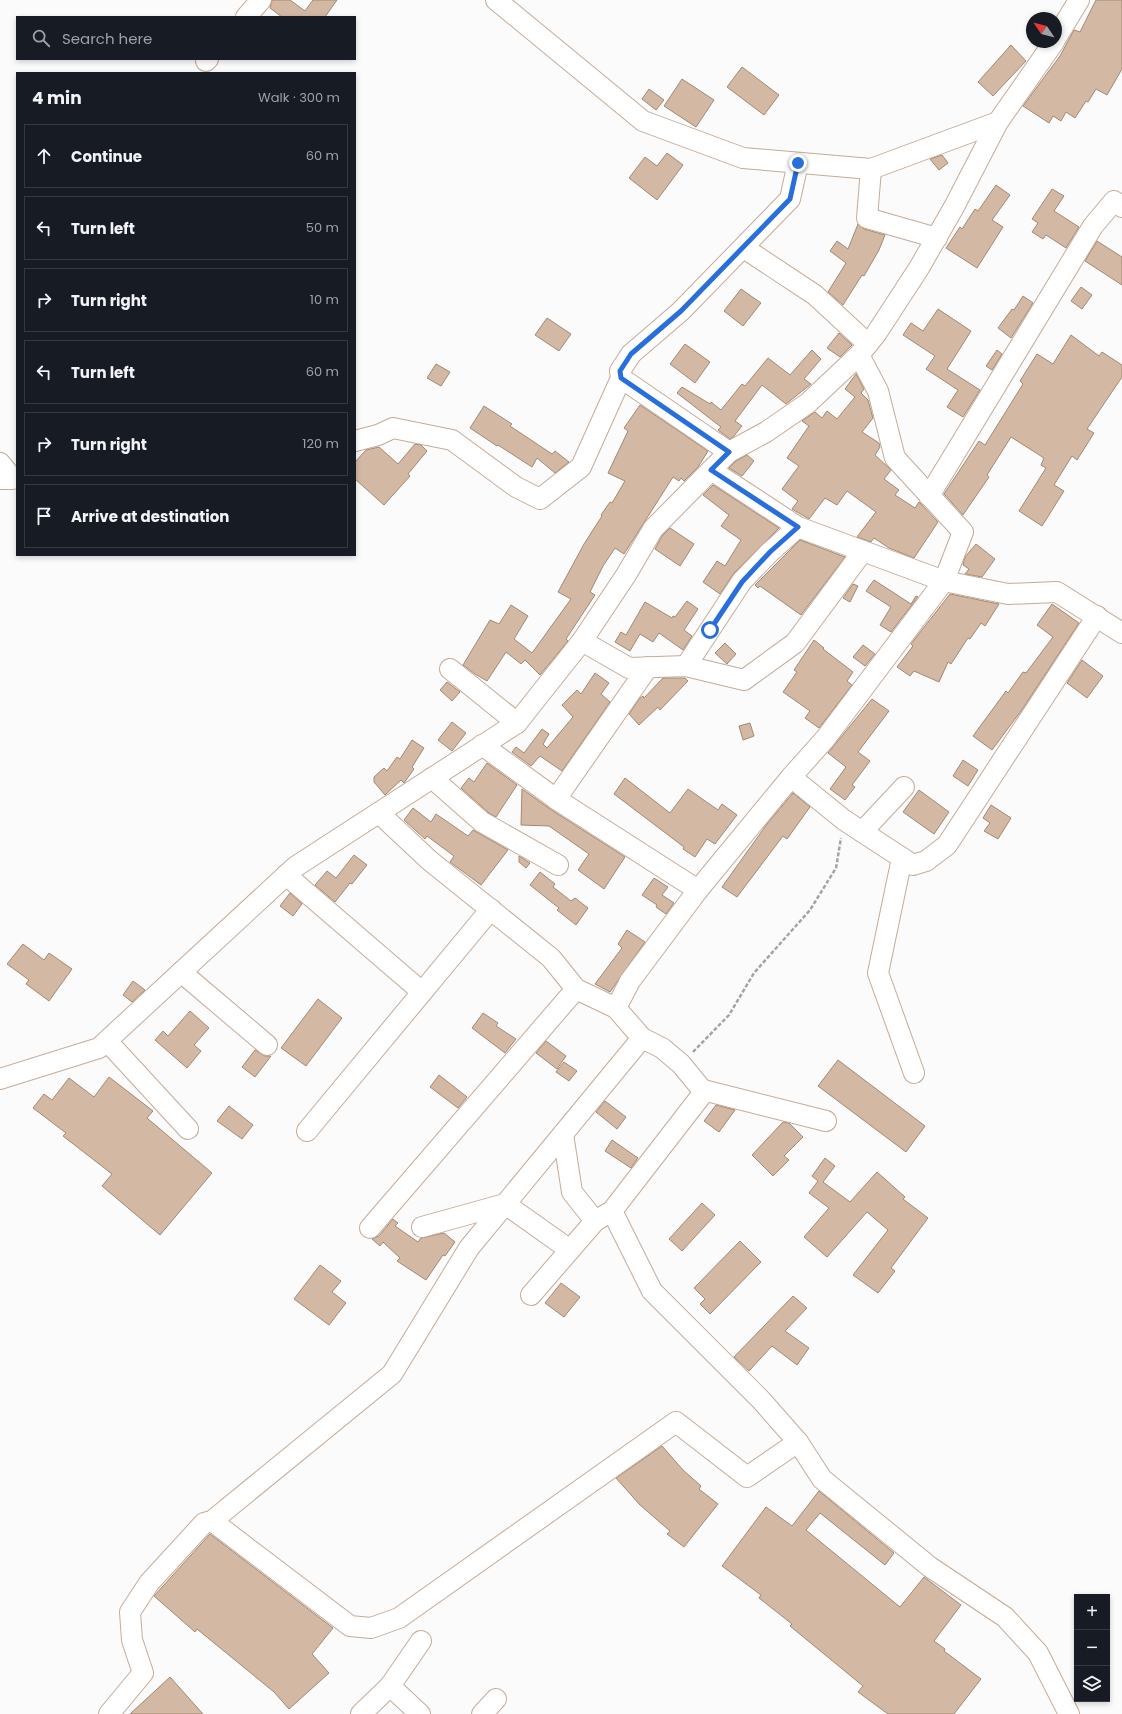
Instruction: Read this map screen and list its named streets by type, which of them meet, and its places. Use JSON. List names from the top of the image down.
{
  "north": "top left",
  "page": {
    "search": "Search here",
    "heading": ["4 min", "Walk · 300 m"],
    "list": [
      ["Continue", "60 m"],
      ["Turn left", "50 m"],
      ["Turn right", "10 m"],
      ["Turn left", "60 m"],
      ["Turn right", "120 m"],
      "Arrive at destination"
    ],
    "map_buttons": ["+", "−"]
  }
}
